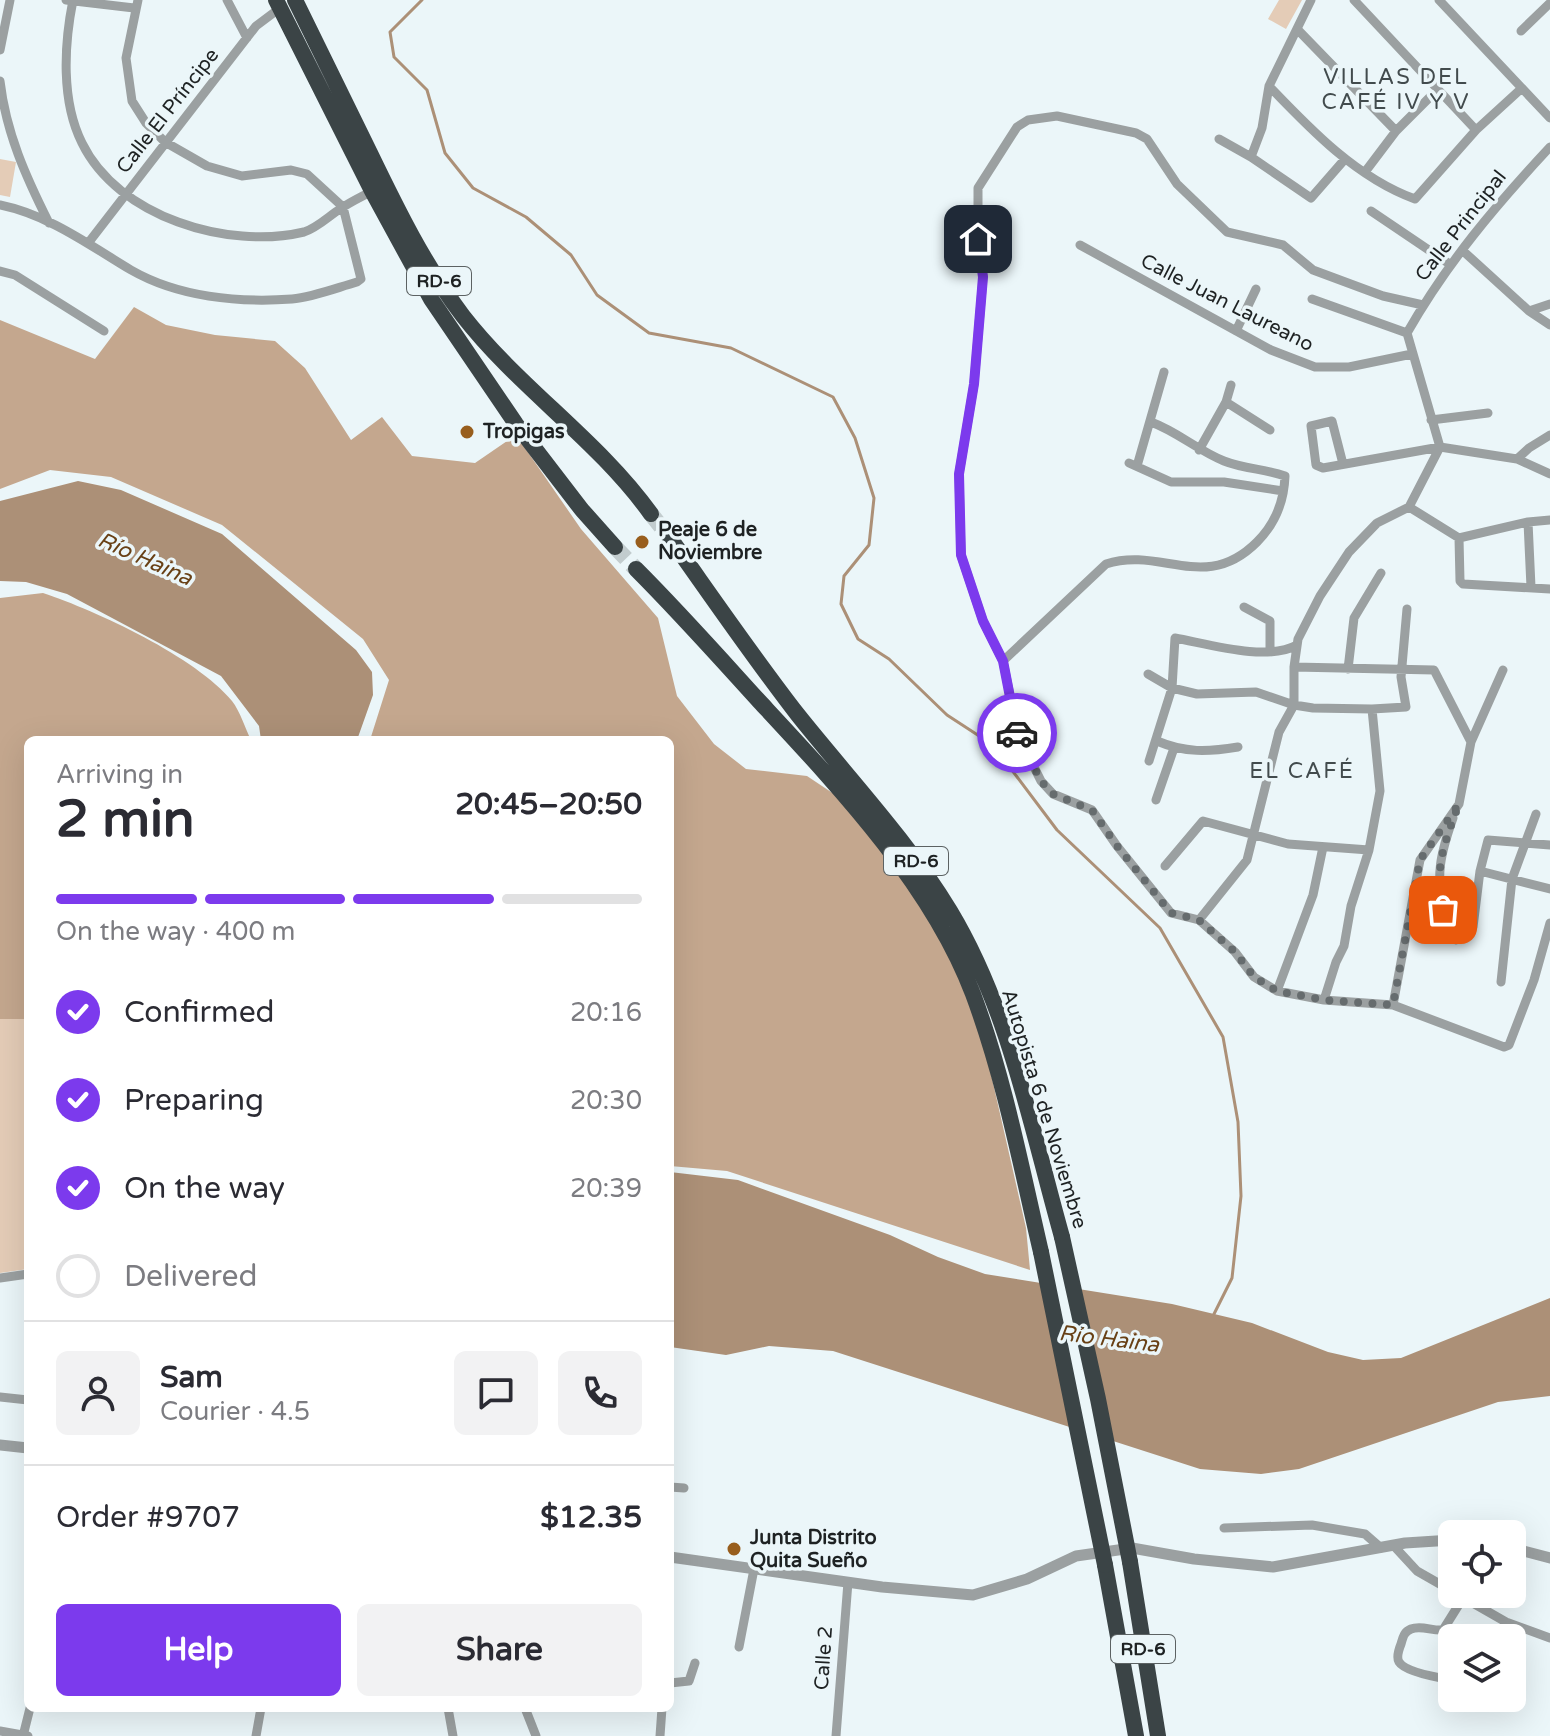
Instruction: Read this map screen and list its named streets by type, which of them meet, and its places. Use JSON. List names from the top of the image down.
{
  "streets": {
    "highway": ["RD-6", "Autopista 6 de Noviembre"],
    "street": [
      "Calle El Príncipe",
      "Calle Principal",
      "Calle Juan Laureano",
      "Calle 2"
    ]
  },
  "crossings": [
    ["Calle El Príncipe", "RD-6"]
  ],
  "districts": ["VILLAS DEL CAFÉ IV Y V", "EL CAFÉ"],
  "water": ["Río Haina"],
  "places": ["Tropigas", "Peaje 6 de Noviembre", "Junta Distrito Quita Sueño"],
  "page": {
    "heading": ["2 min", "Arriving in", "20:45–20:50"],
    "panel": [
      "Sam",
      "Courier · 4.5",
      "Order #9707",
      "$12.35"
    ],
    "bar": "On the way · 400 m",
    "list": [
      ["Confirmed", "20:16"],
      ["Preparing", "20:30"],
      ["On the way", "20:39"],
      "Delivered"
    ],
    "buttons": ["Help", "Share"]
  }
}
